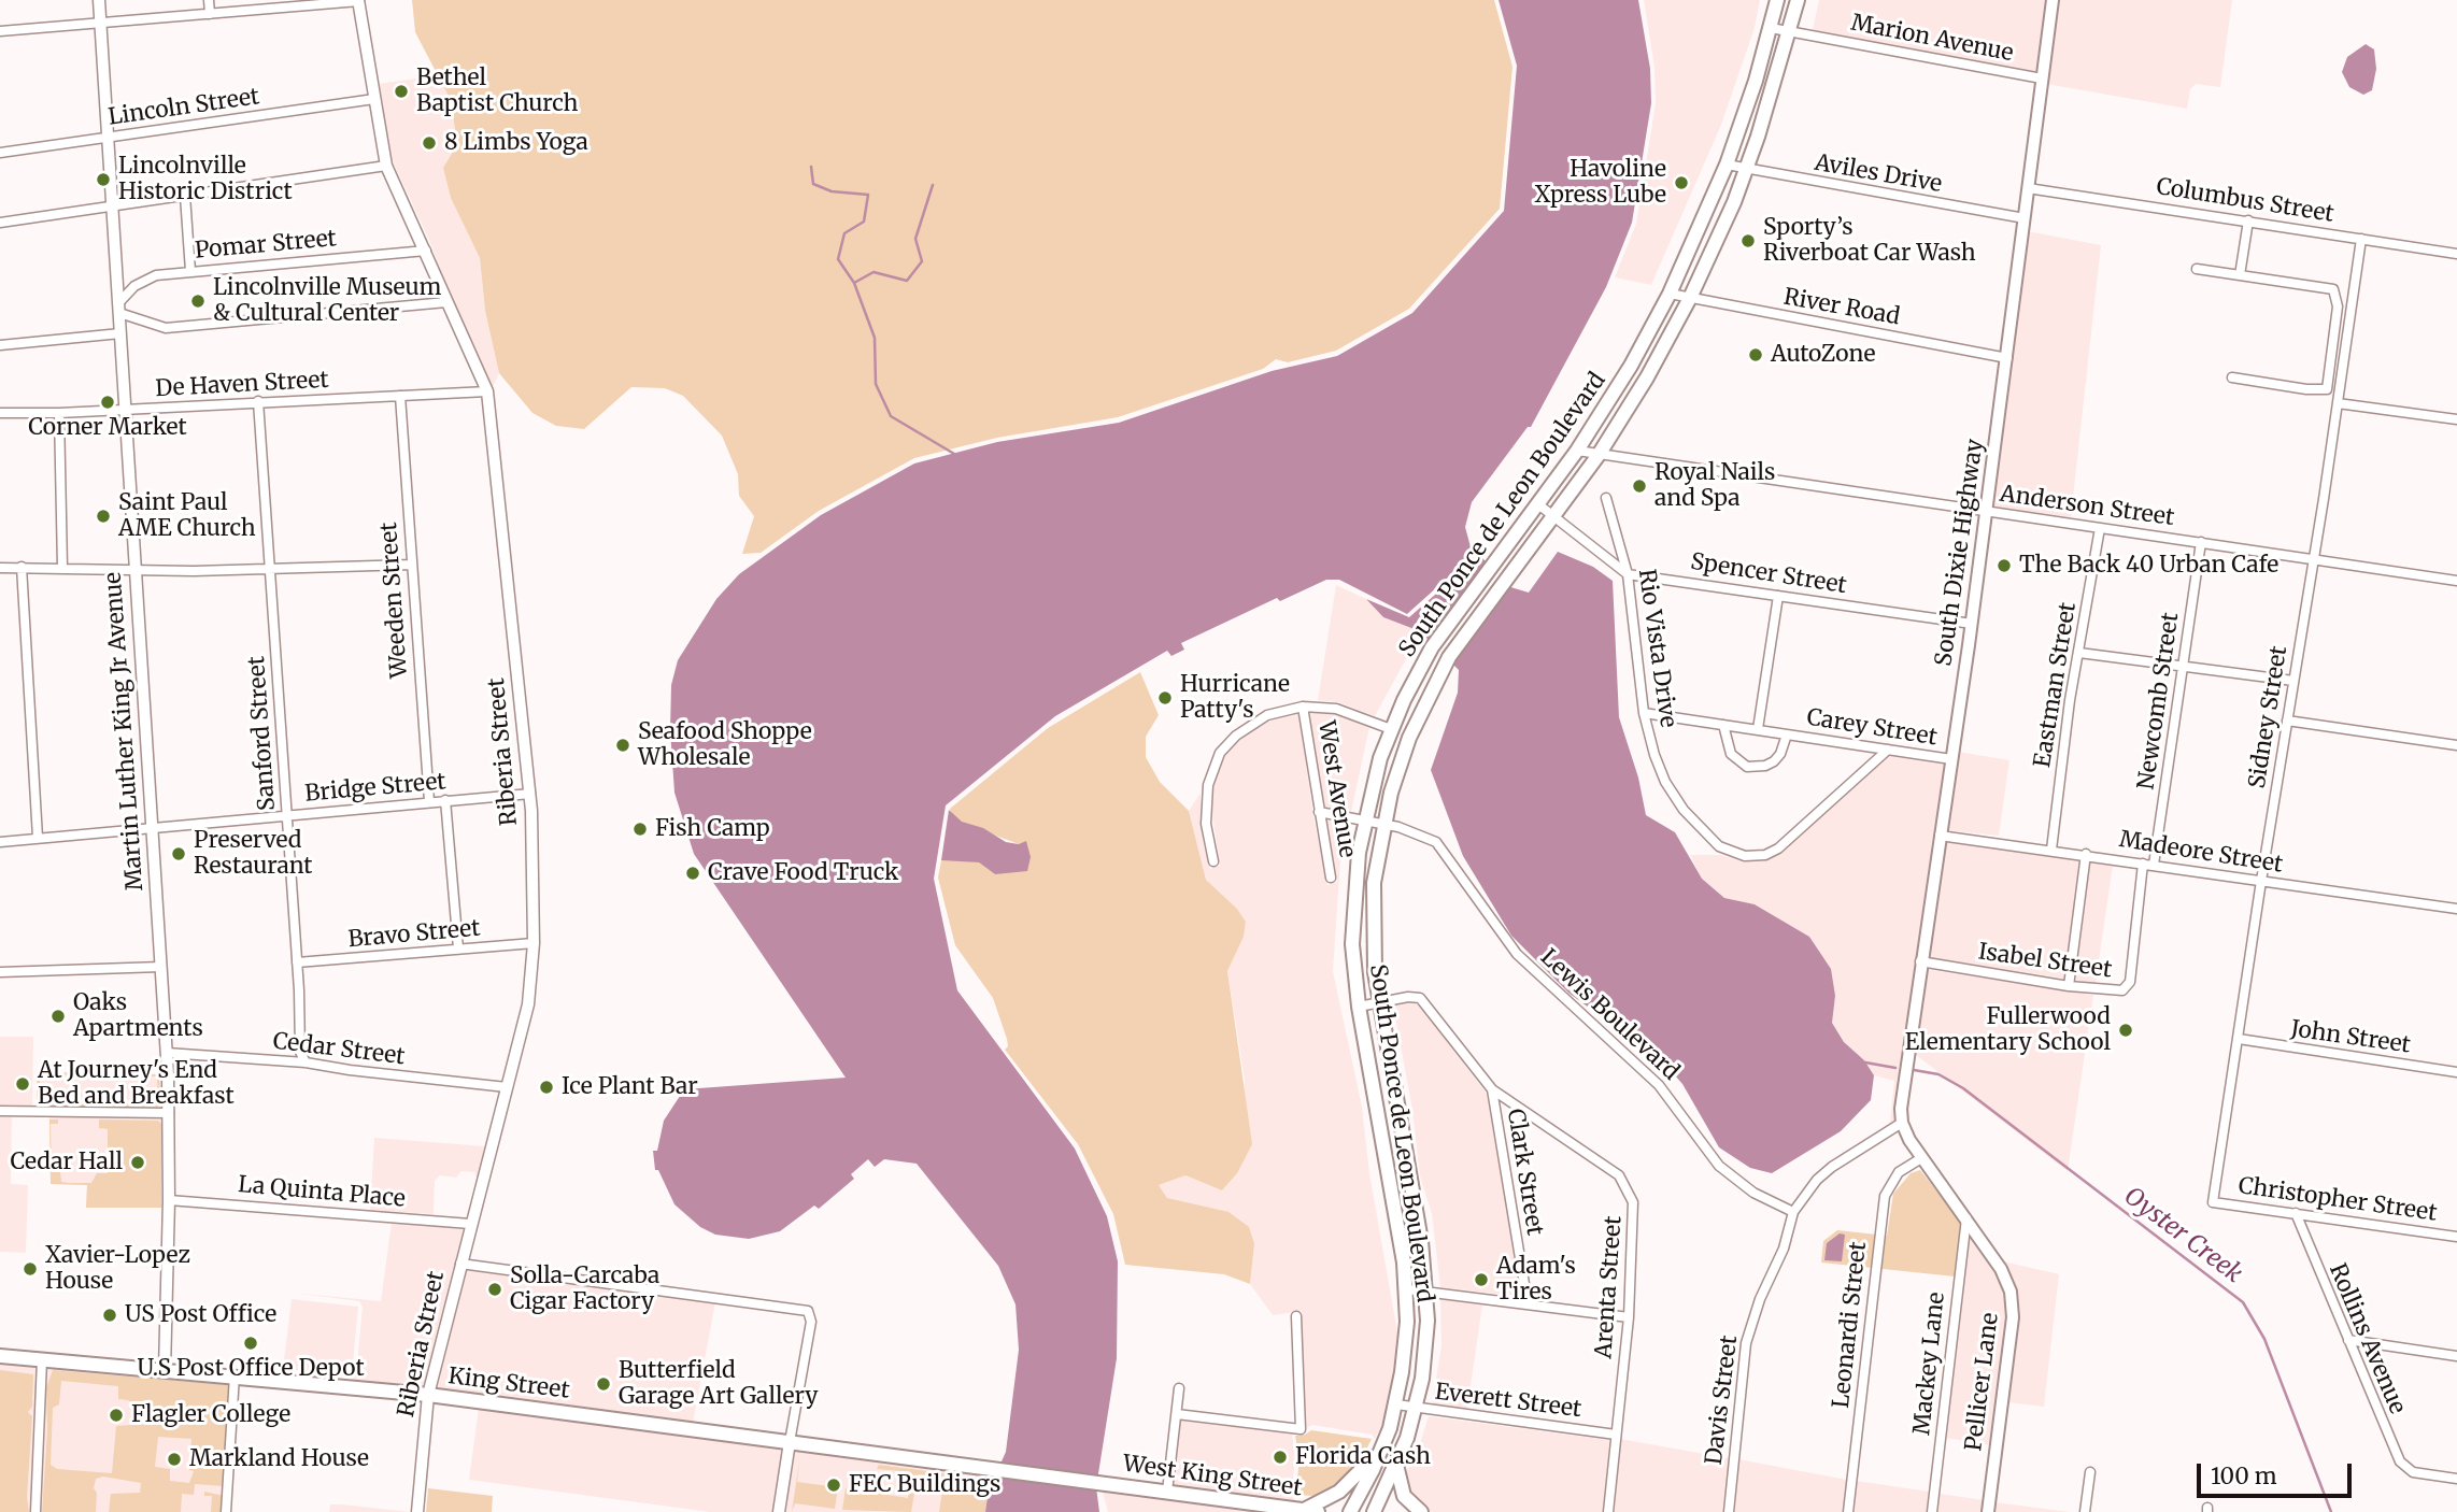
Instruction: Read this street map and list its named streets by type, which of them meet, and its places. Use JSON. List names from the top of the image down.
{
  "streets": {
    "main road": [
      "South Ponce de Leon Boulevard",
      "South Dixie Highway",
      "Pellicer Lane",
      "King Street",
      "West King Street"
    ],
    "street": [
      "Marion Avenue",
      "Lincoln Street",
      "Aviles Drive",
      "Columbus Street",
      "Pomar Street",
      "River Road",
      "De Haven Street",
      "Anderson Street",
      "Spencer Street",
      "Weeden Street",
      "Rio Vista Drive",
      "Eastman Street",
      "Newcomb Street",
      "Sidney Street",
      "Carey Street",
      "Martin Luther King Jr Avenue",
      "Sanford Street",
      "Riberia Street",
      "Bridge Street",
      "West Avenue",
      "Madeore Street",
      "Bravo Street",
      "Isabel Street",
      "Lewis Boulevard",
      "John Street",
      "Cedar Street",
      "Clark Street",
      "La Quinta Place",
      "Christopher Street",
      "Arenta Street",
      "Leonardi Street",
      "Rollins Avenue",
      "Mackey Lane",
      "Davis Street",
      "Everett Street"
    ]
  },
  "crossings": [
    ["Marion Avenue", "South Ponce de Leon Boulevard"],
    ["Marion Avenue", "South Dixie Highway"],
    ["Lincoln Street", "Martin Luther King Jr Avenue"],
    ["Lincoln Street", "Riberia Street"],
    ["Aviles Drive", "South Ponce de Leon Boulevard"],
    ["Aviles Drive", "South Dixie Highway"],
    ["Columbus Street", "South Dixie Highway"],
    ["Columbus Street", "Sidney Street"],
    ["Pomar Street", "Martin Luther King Jr Avenue"],
    ["Pomar Street", "Riberia Street"],
    ["River Road", "South Ponce de Leon Boulevard"],
    ["River Road", "South Dixie Highway"],
    ["De Haven Street", "Weeden Street"],
    ["De Haven Street", "Martin Luther King Jr Avenue"],
    ["De Haven Street", "Sanford Street"],
    ["De Haven Street", "Riberia Street"],
    ["Anderson Street", "South Ponce de Leon Boulevard"],
    ["Anderson Street", "South Dixie Highway"],
    ["Anderson Street", "Eastman Street"],
    ["Anderson Street", "Newcomb Street"],
    ["Anderson Street", "Sidney Street"],
    ["South Ponce de Leon Boulevard", "Lewis Boulevard"],
    ["South Ponce de Leon Boulevard", "Clark Street"],
    ["South Ponce de Leon Boulevard", "Everett Street"],
    ["South Dixie Highway", "Spencer Street"],
    ["South Dixie Highway", "Carey Street"],
    ["South Dixie Highway", "Madeore Street"],
    ["South Dixie Highway", "Isabel Street"],
    ["South Dixie Highway", "Pellicer Lane"],
    ["Spencer Street", "Rio Vista Drive"],
    ["Weeden Street", "Bridge Street"],
    ["Rio Vista Drive", "Carey Street"],
    ["Eastman Street", "Madeore Street"],
    ["Newcomb Street", "Madeore Street"],
    ["Sidney Street", "Madeore Street"],
    ["Sidney Street", "John Street"],
    ["Sidney Street", "Christopher Street"],
    ["Martin Luther King Jr Avenue", "Bridge Street"],
    ["Martin Luther King Jr Avenue", "Cedar Street"],
    ["Martin Luther King Jr Avenue", "La Quinta Place"],
    ["Martin Luther King Jr Avenue", "King Street"],
    ["Sanford Street", "Bridge Street"],
    ["Sanford Street", "Bravo Street"],
    ["Sanford Street", "Cedar Street"],
    ["Riberia Street", "Bridge Street"],
    ["Riberia Street", "Bravo Street"],
    ["Riberia Street", "Cedar Street"],
    ["Riberia Street", "La Quinta Place"],
    ["Riberia Street", "King Street"],
    ["West Avenue", "Lewis Boulevard"],
    ["Madeore Street", "Isabel Street"],
    ["Lewis Boulevard", "Davis Street"],
    ["Clark Street", "Arenta Street"],
    ["Christopher Street", "Rollins Avenue"],
    ["Arenta Street", "Everett Street"],
    ["Leonardi Street", "Pellicer Lane"],
    ["Mackey Lane", "Pellicer Lane"],
    ["King Street", "West King Street"]
  ],
  "water": ["Oyster Creek"],
  "places": [
    "Bethel Baptist Church",
    "8 Limbs Yoga",
    "Lincolnville Historic District",
    "Havoline Xpress Lube",
    "Sporty’s Riverboat Car Wash",
    "Lincolnville Museum & Cultural Center",
    "AutoZone",
    "Corner Market",
    "Royal Nails and Spa",
    "Saint Paul AME Church",
    "The Back 40 Urban Cafe",
    "Hurricane Patty's",
    "Seafood Shoppe Wholesale",
    "Fish Camp",
    "Preserved Restaurant",
    "Crave Food Truck",
    "Oaks Apartments",
    "Fullerwood Elementary School",
    "At Journey's End Bed and Breakfast",
    "Ice Plant Bar",
    "Cedar Hall",
    "Xavier-Lopez House",
    "Adam's Tires",
    "Solla-Carcaba Cigar Factory",
    "US Post Office",
    "U.S Post Office Depot",
    "Butterfield Garage Art Gallery",
    "Flagler College",
    "Florida Cash",
    "Markland House",
    "FEC Buildings"
  ],
  "scale_bar": "100 m"
}
